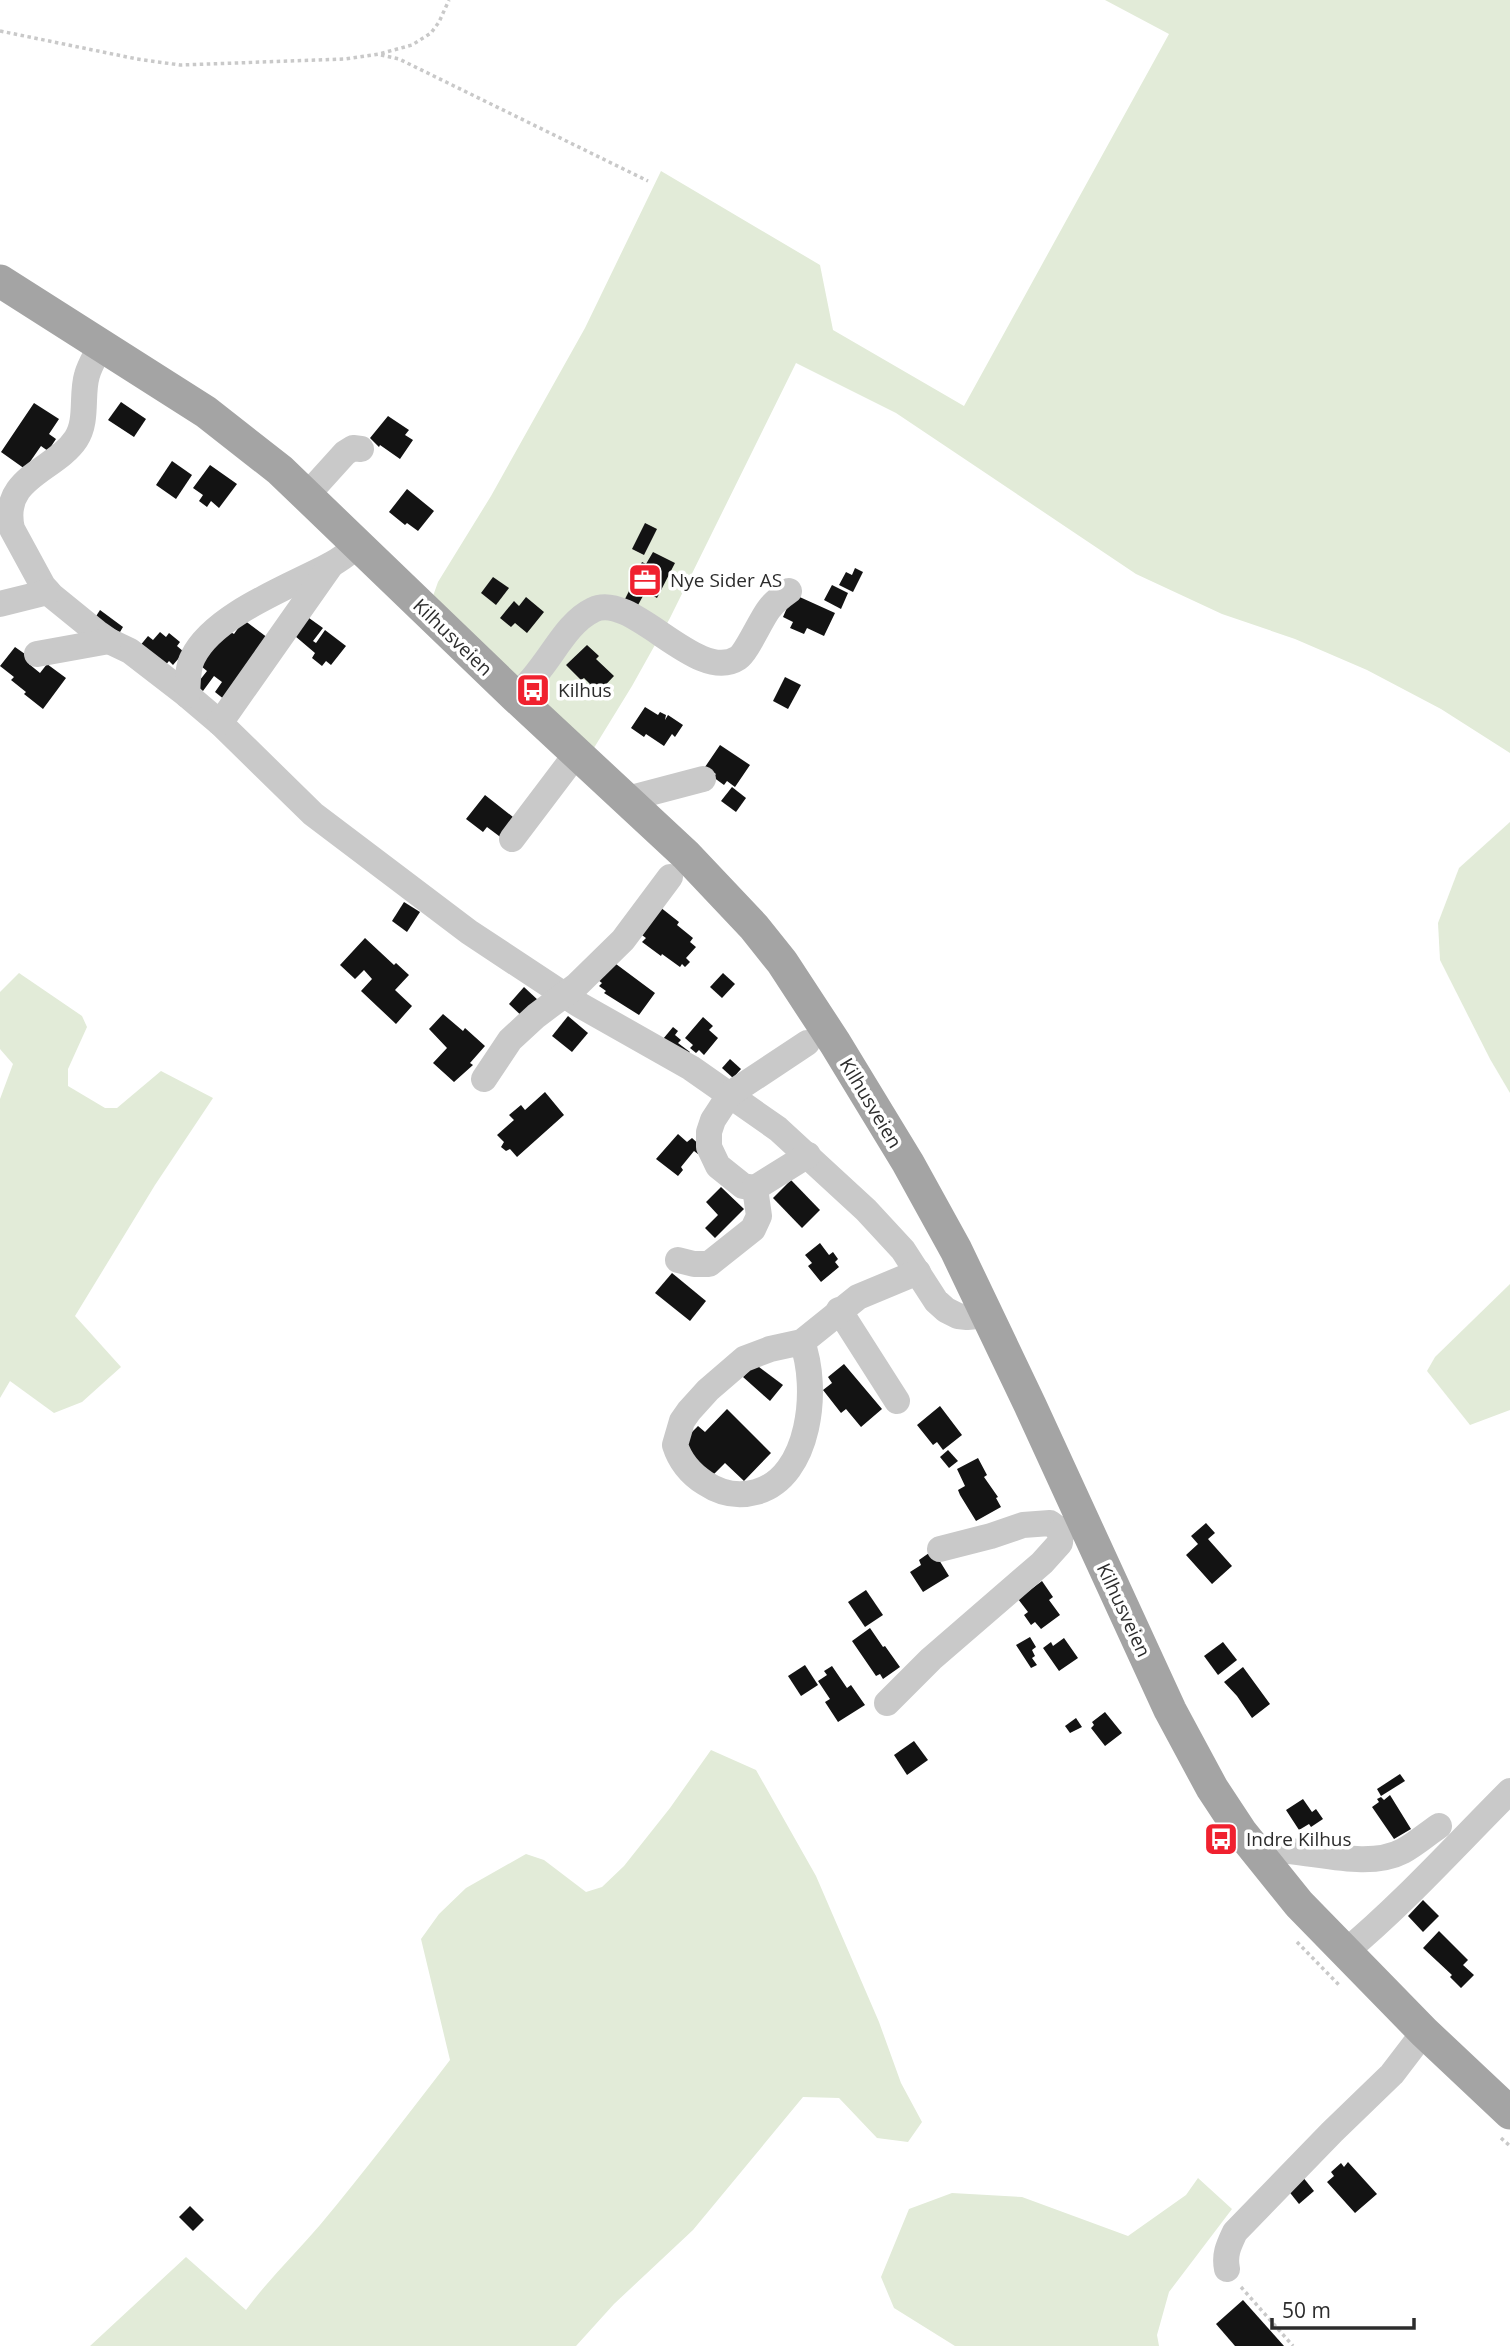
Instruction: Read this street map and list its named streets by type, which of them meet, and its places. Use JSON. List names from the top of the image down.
{
  "streets": {
    "main road": ["Kilhusveien"]
  },
  "places": {
    "office": ["Nye Sider AS"],
    "bus stop": ["Kilhus", "Indre Kilhus"]
  },
  "scale_bar": "50 m"
}
